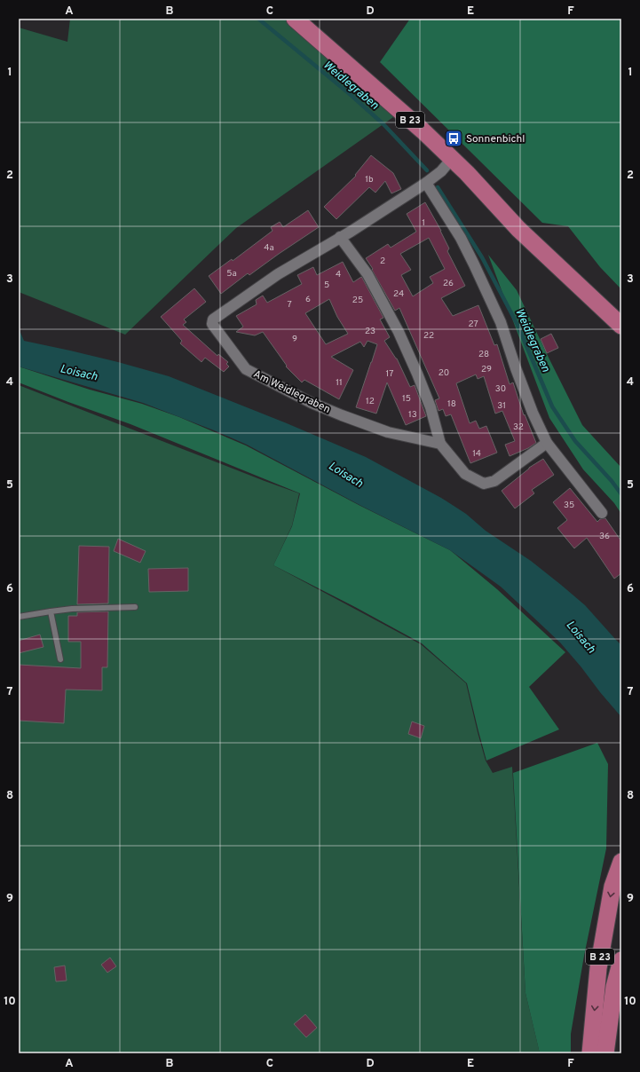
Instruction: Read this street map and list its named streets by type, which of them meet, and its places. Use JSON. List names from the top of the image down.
{
  "streets": {
    "main road": ["B 23"],
    "street": ["Am Weidlegraben"]
  },
  "crossings": [
    ["B 23", "Am Weidlegraben"]
  ],
  "water": ["Weidlegraben", "Loisach"],
  "places": {
    "bus stop": ["Sonnenbichl"]
  },
  "house_numbers": [
    "1b",
    "1",
    "4a",
    "2",
    "5a",
    "4",
    "26",
    "5",
    "24",
    "6",
    "25",
    "7",
    "27",
    "23",
    "22",
    "9",
    "28",
    "29",
    "20",
    "17",
    "11",
    "30",
    "15",
    "12",
    "18",
    "31",
    "13",
    "32",
    "14",
    "35",
    "36"
  ],
  "grid": {
    "columns": [
      "A",
      "B",
      "C",
      "D",
      "E",
      "F"
    ],
    "rows": [
      "1",
      "2",
      "3",
      "4",
      "5",
      "6",
      "7",
      "8",
      "9",
      "10"
    ]
  }
}
